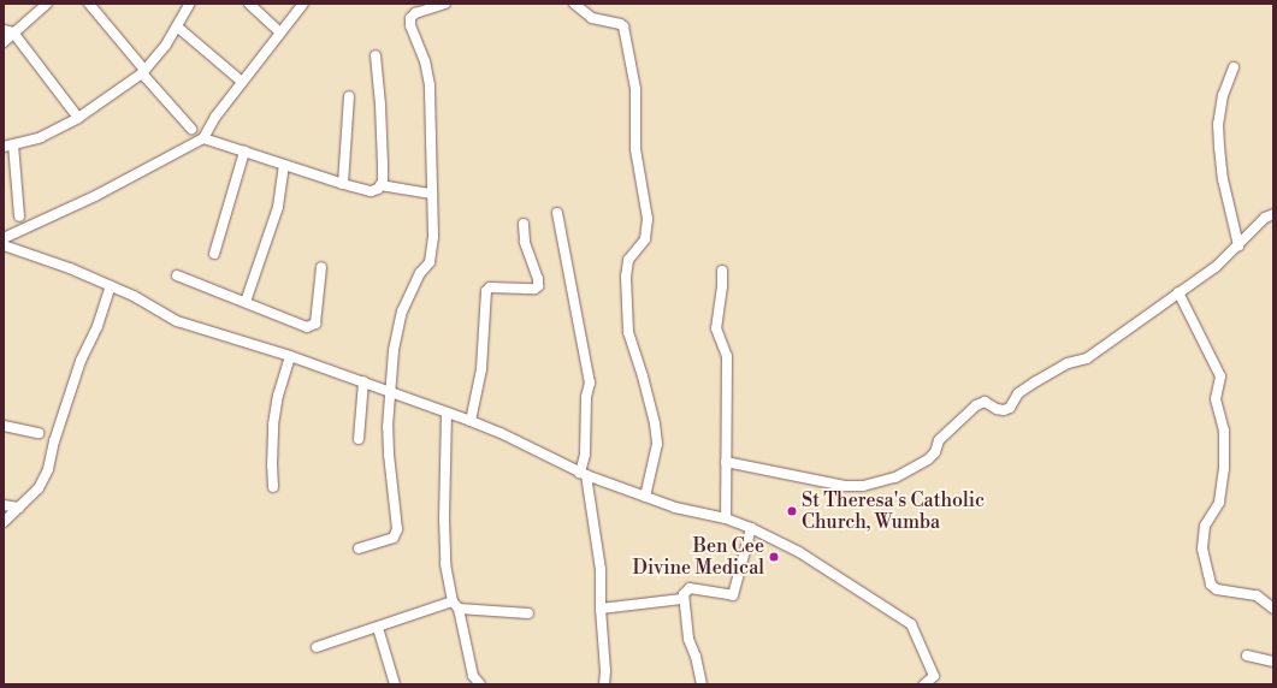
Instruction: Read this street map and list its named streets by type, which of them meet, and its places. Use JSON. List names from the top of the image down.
{
  "places": ["St Theresa's Catholic Church, Wumba", "Ben Cee Divine Medical"]
}
